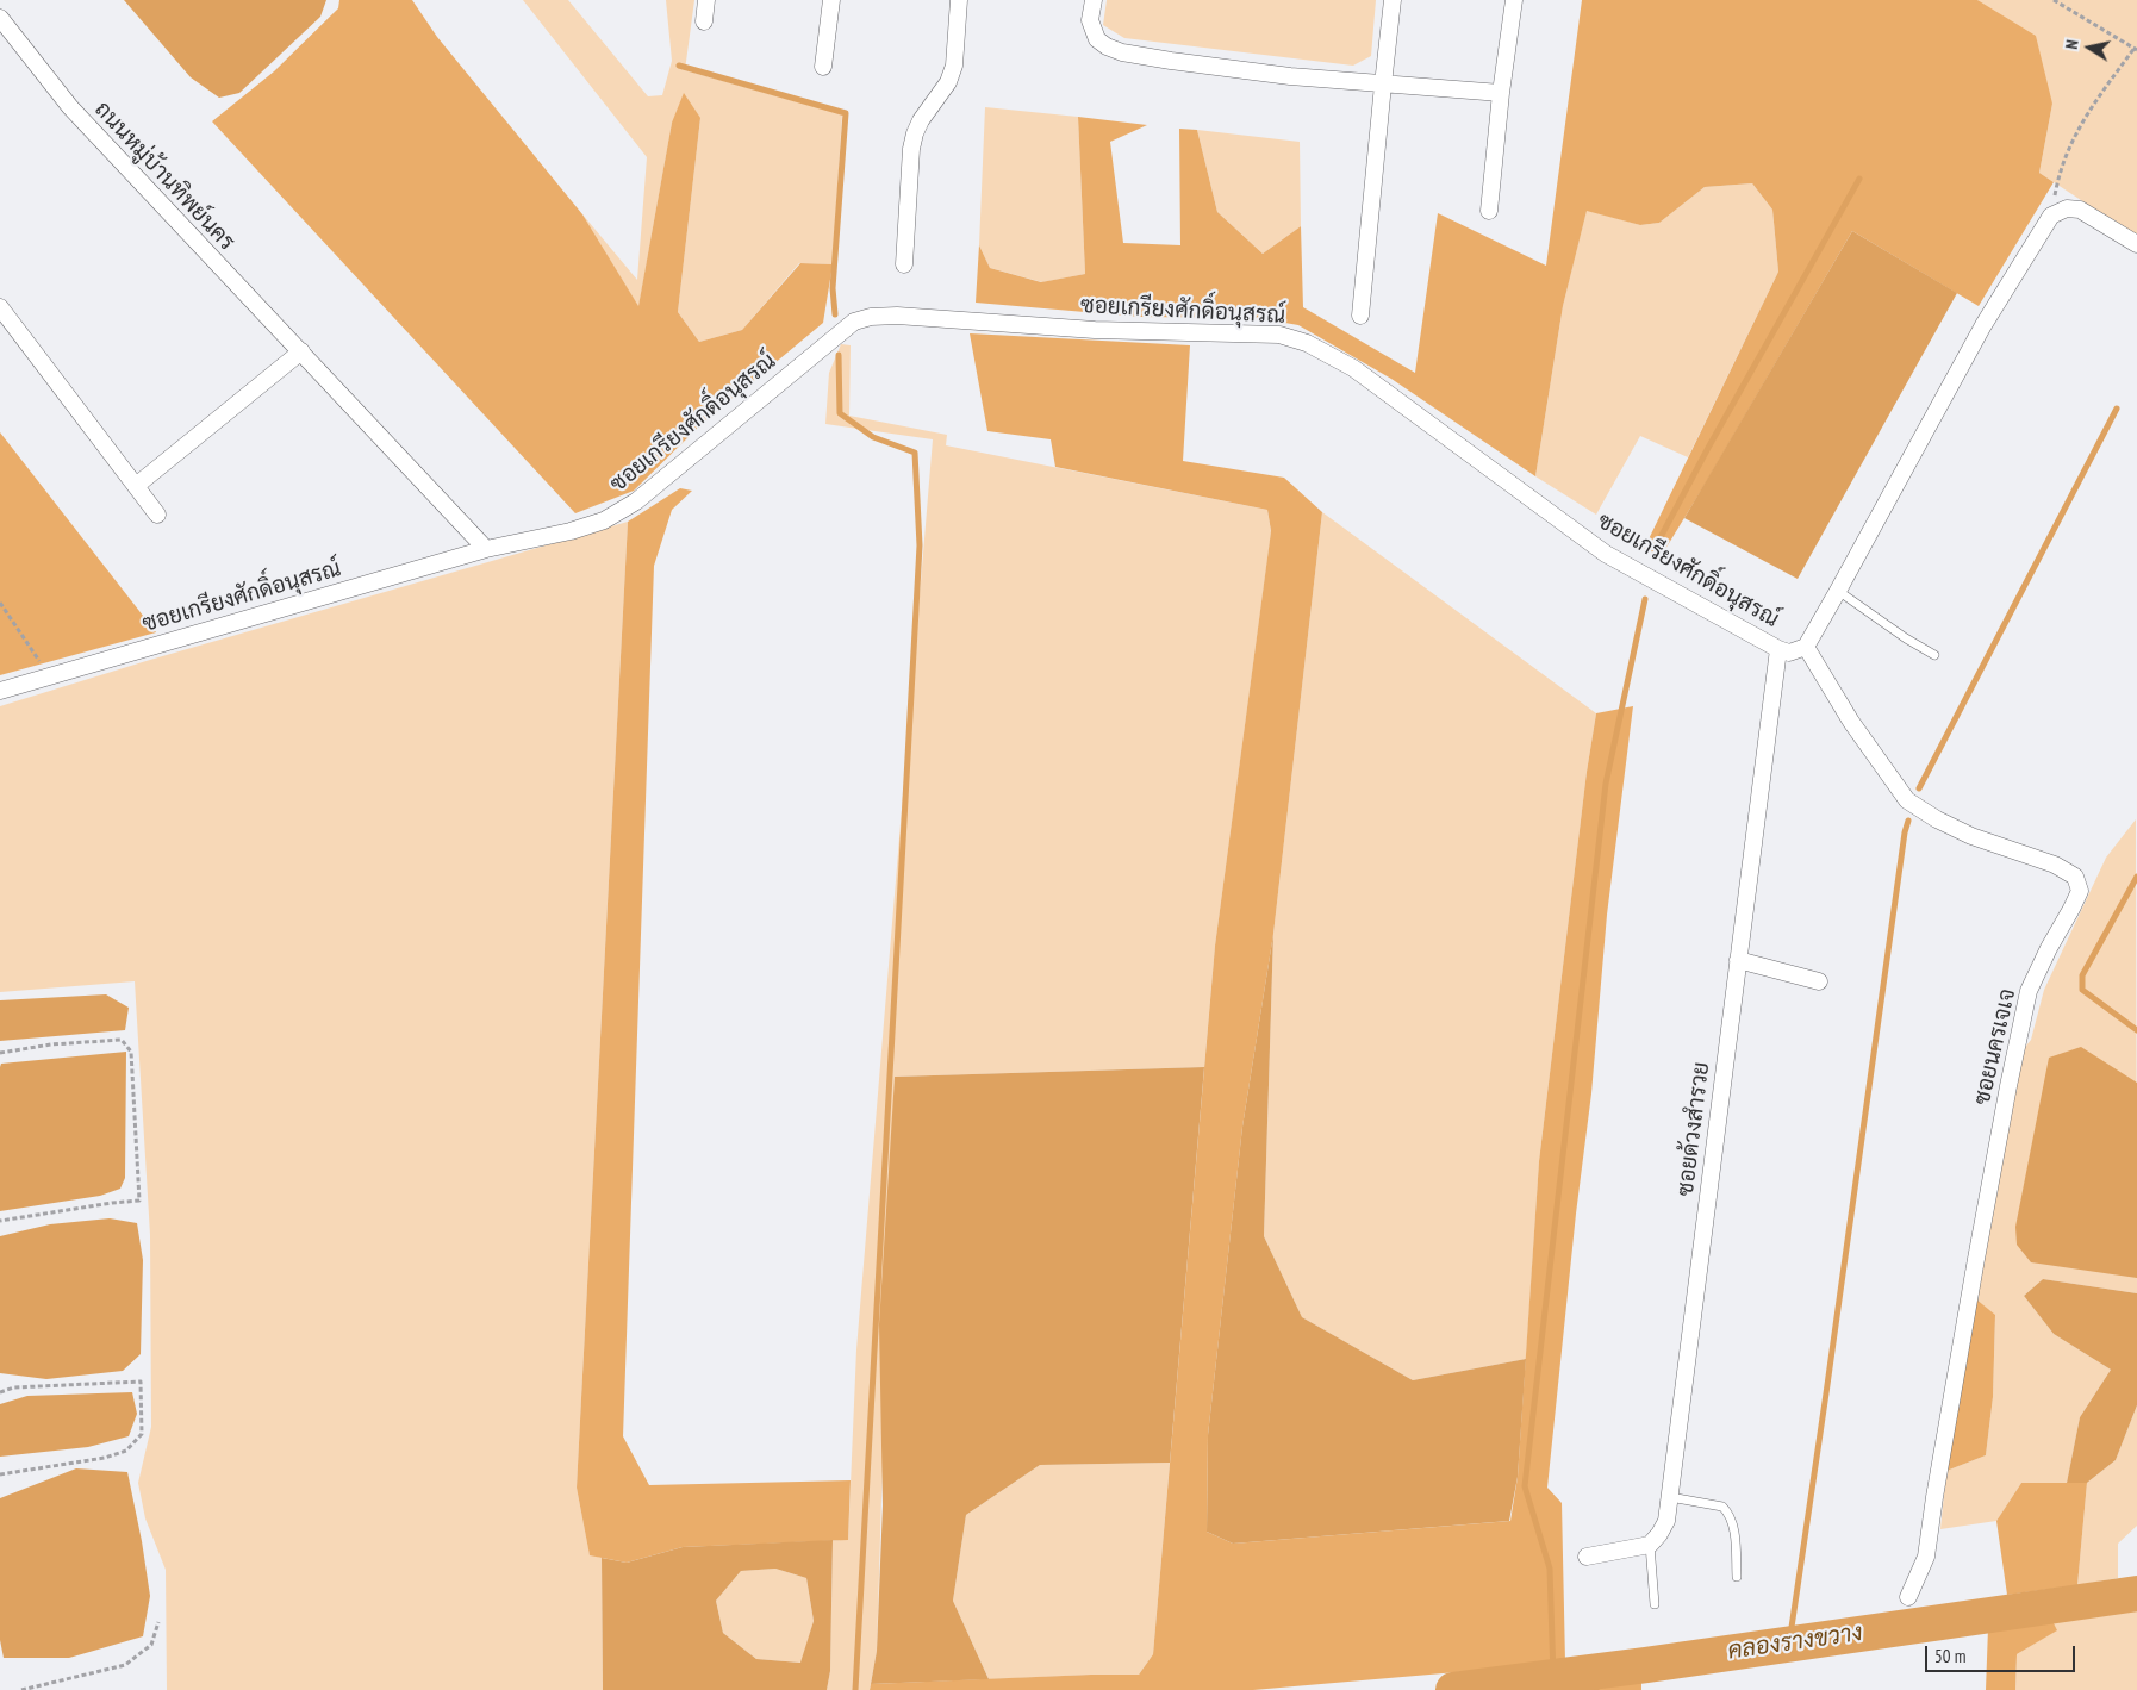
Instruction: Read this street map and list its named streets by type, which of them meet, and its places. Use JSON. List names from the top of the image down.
{
  "streets": {
    "street": [
      "ถนนหมู่บ้านทิพย์นคร",
      "ซอยเกรียงศักดิ์อนุสรณ์",
      "ซอยนครเจเจ",
      "ซอยด้วงสำรวย"
    ]
  },
  "crossings": [
    ["ถนนหมู่บ้านทิพย์นคร", "ซอยเกรียงศักดิ์อนุสรณ์"],
    ["ซอยเกรียงศักดิ์อนุสรณ์", "ซอยนครเจเจ"],
    ["ซอยเกรียงศักดิ์อนุสรณ์", "ซอยด้วงสำรวย"]
  ],
  "water": ["คลองรางขวาง"],
  "scale_bar": "50 m",
  "north": "left"
}
